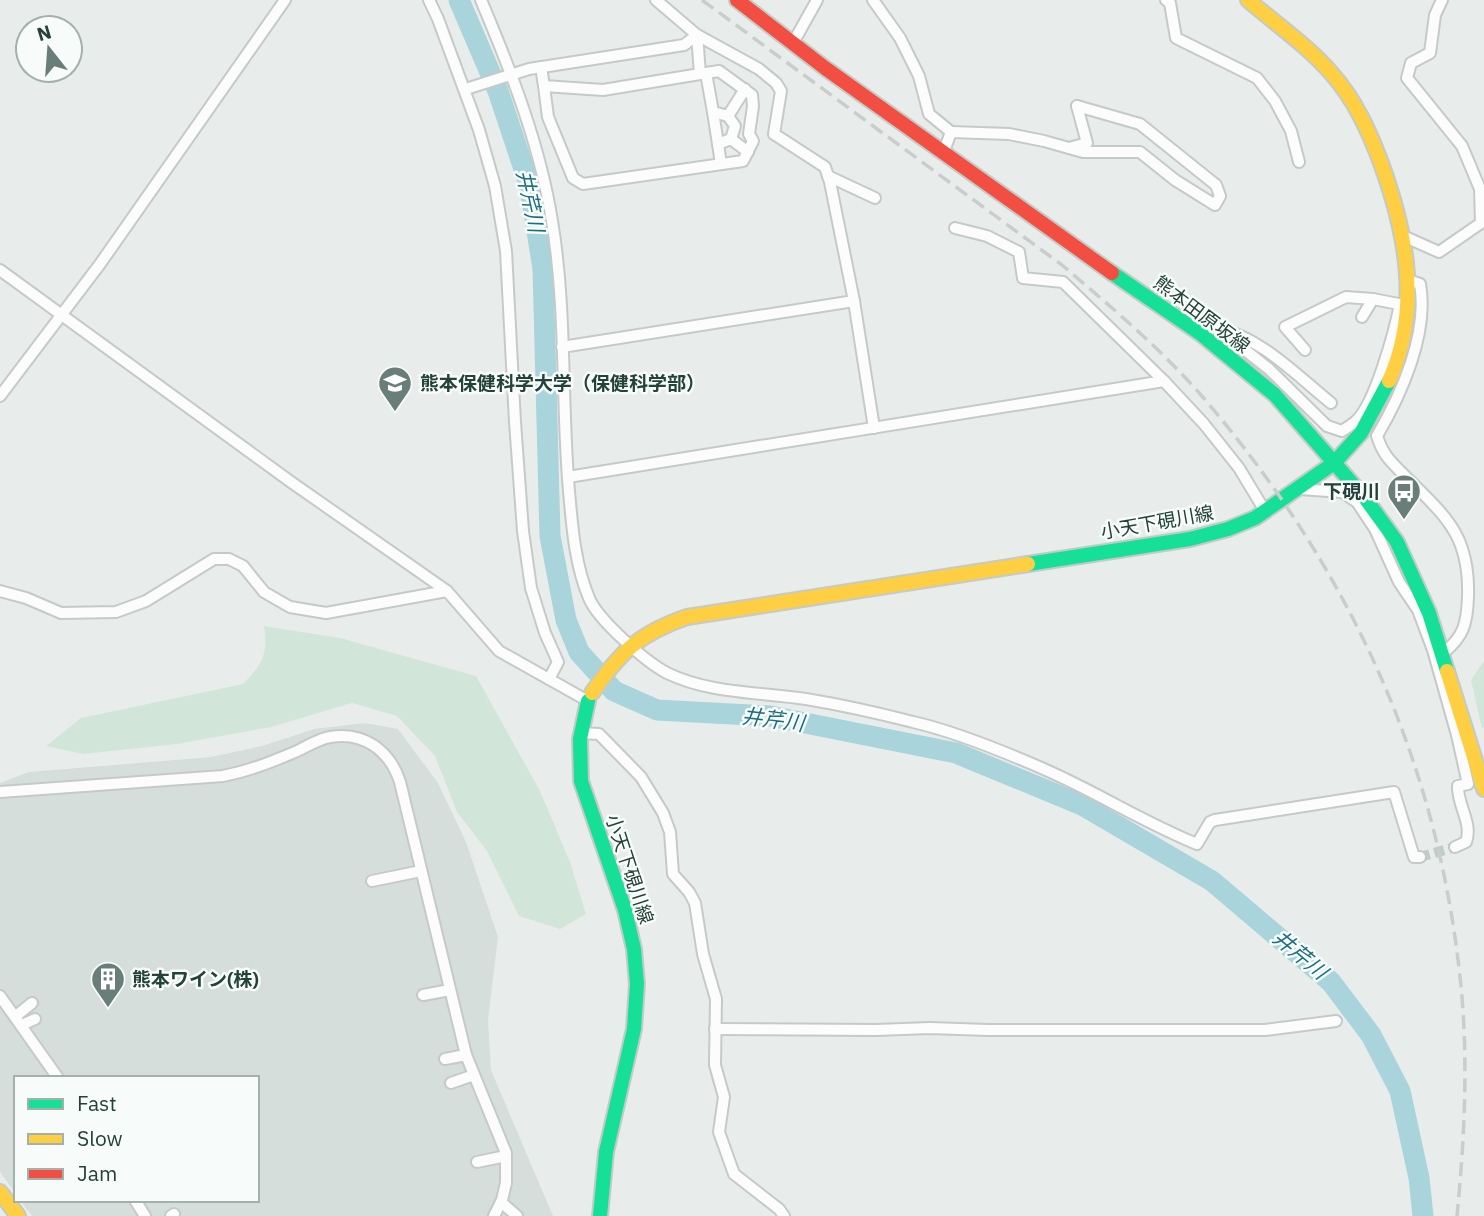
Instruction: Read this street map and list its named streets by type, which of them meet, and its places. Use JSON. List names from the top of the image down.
{
  "streets": {
    "main road": ["熊本田原坂線", "小天下硯川線"]
  },
  "crossings": [
    ["熊本田原坂線", "小天下硯川線"]
  ],
  "water": ["井芹川"],
  "places": {
    "school or university": ["熊本保健科学大学（保健科学部）"],
    "bus stop": ["下硯川"],
    "building": ["熊本ワイン(株)"]
  },
  "legend": ["Fast", "Slow", "Jam"],
  "north": "top"
}
